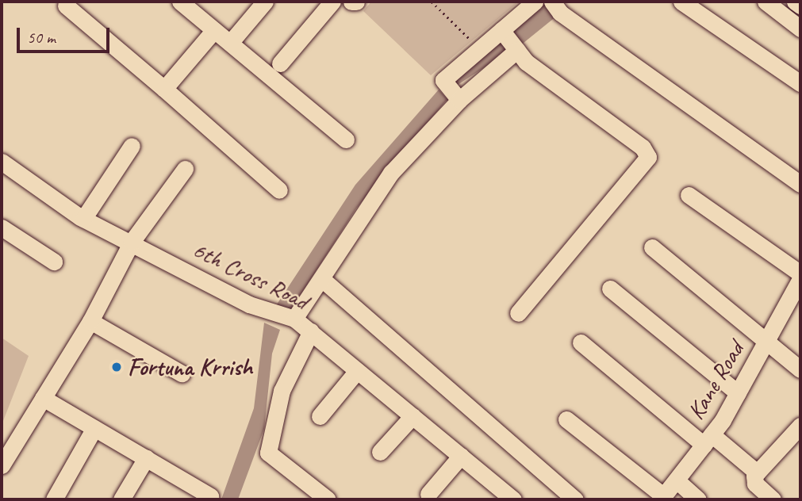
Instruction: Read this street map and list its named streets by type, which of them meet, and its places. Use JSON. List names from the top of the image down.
{
  "streets": {
    "street": ["6th Cross Road", "Kane Road"]
  },
  "places": ["Fortuna Krrish"],
  "scale_bar": "50 m"
}
